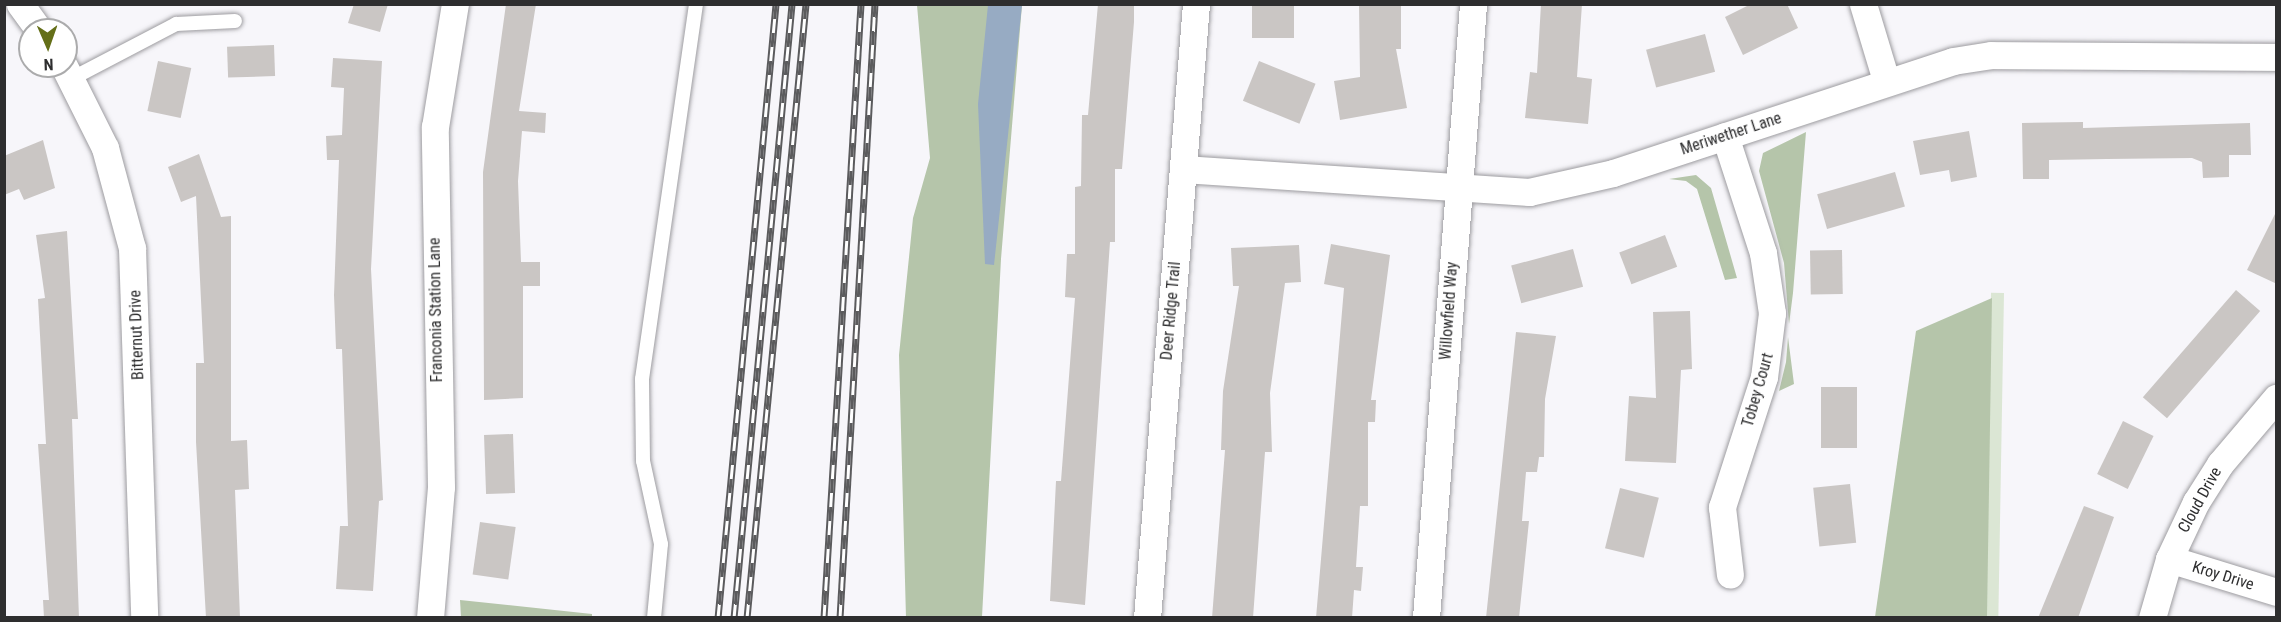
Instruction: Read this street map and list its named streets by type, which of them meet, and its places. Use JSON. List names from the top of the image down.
{
  "streets": {
    "street": [
      "Meriwether Lane",
      "Franconia Station Lane",
      "Deer Ridge Trail",
      "Willowfield Way",
      "Bitternut Drive",
      "Tobey Court",
      "Cloud Drive",
      "Kroy Drive"
    ]
  },
  "crossings": [
    ["Meriwether Lane", "Deer Ridge Trail"],
    ["Meriwether Lane", "Willowfield Way"],
    ["Meriwether Lane", "Tobey Court"],
    ["Cloud Drive", "Kroy Drive"]
  ],
  "north": "bottom"
}
